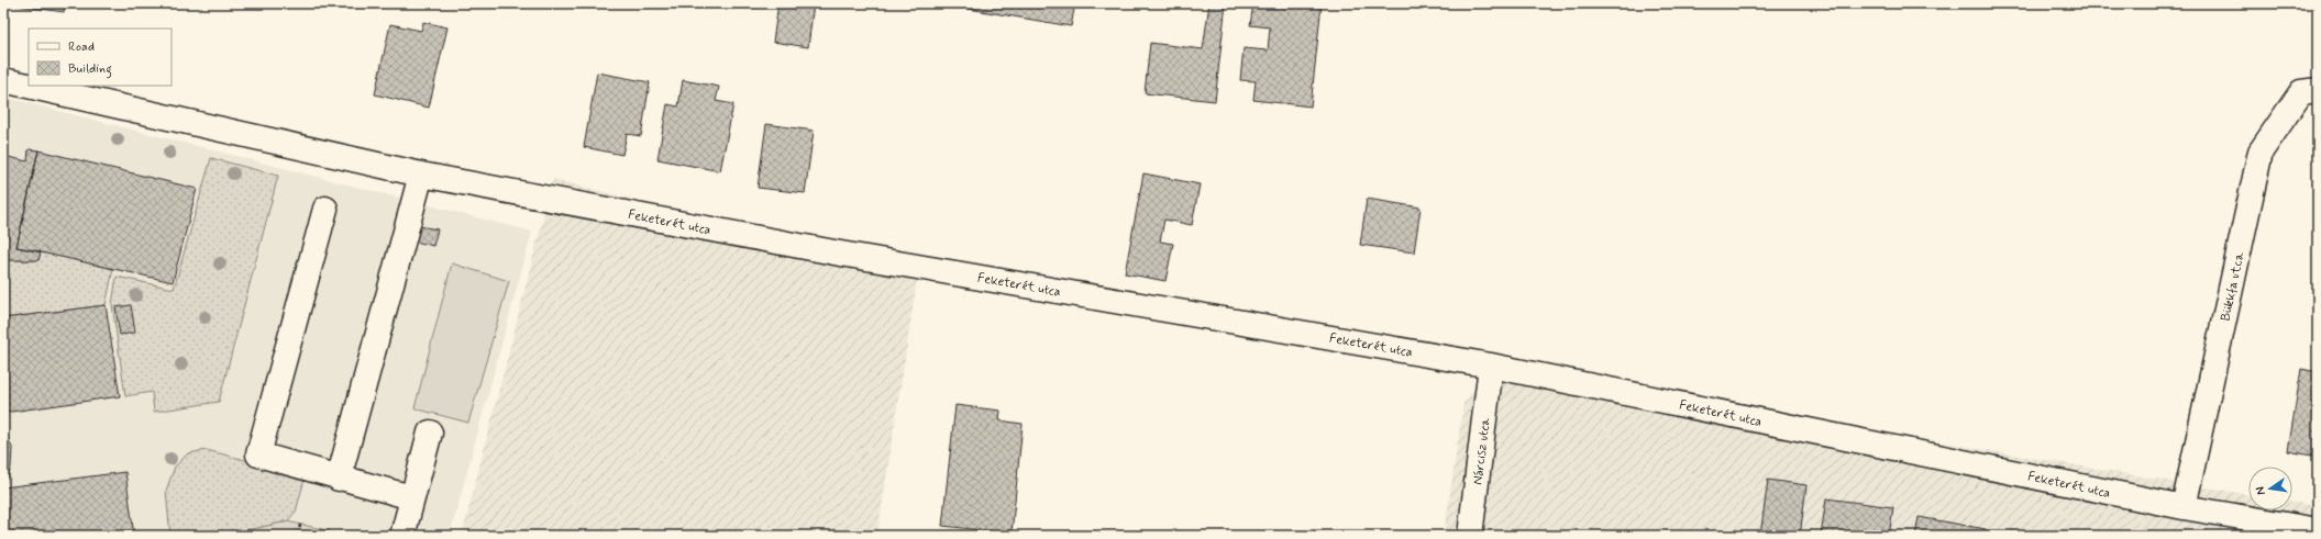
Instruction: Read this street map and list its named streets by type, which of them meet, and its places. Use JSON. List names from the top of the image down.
{
  "streets": {
    "street": ["Feketerét utca", "Bükkfa utca", "Nárcisz utca"]
  },
  "crossings": [
    ["Feketerét utca", "Bükkfa utca"],
    ["Feketerét utca", "Nárcisz utca"]
  ],
  "legend": ["Road", "Building"],
  "north": "left"
}
